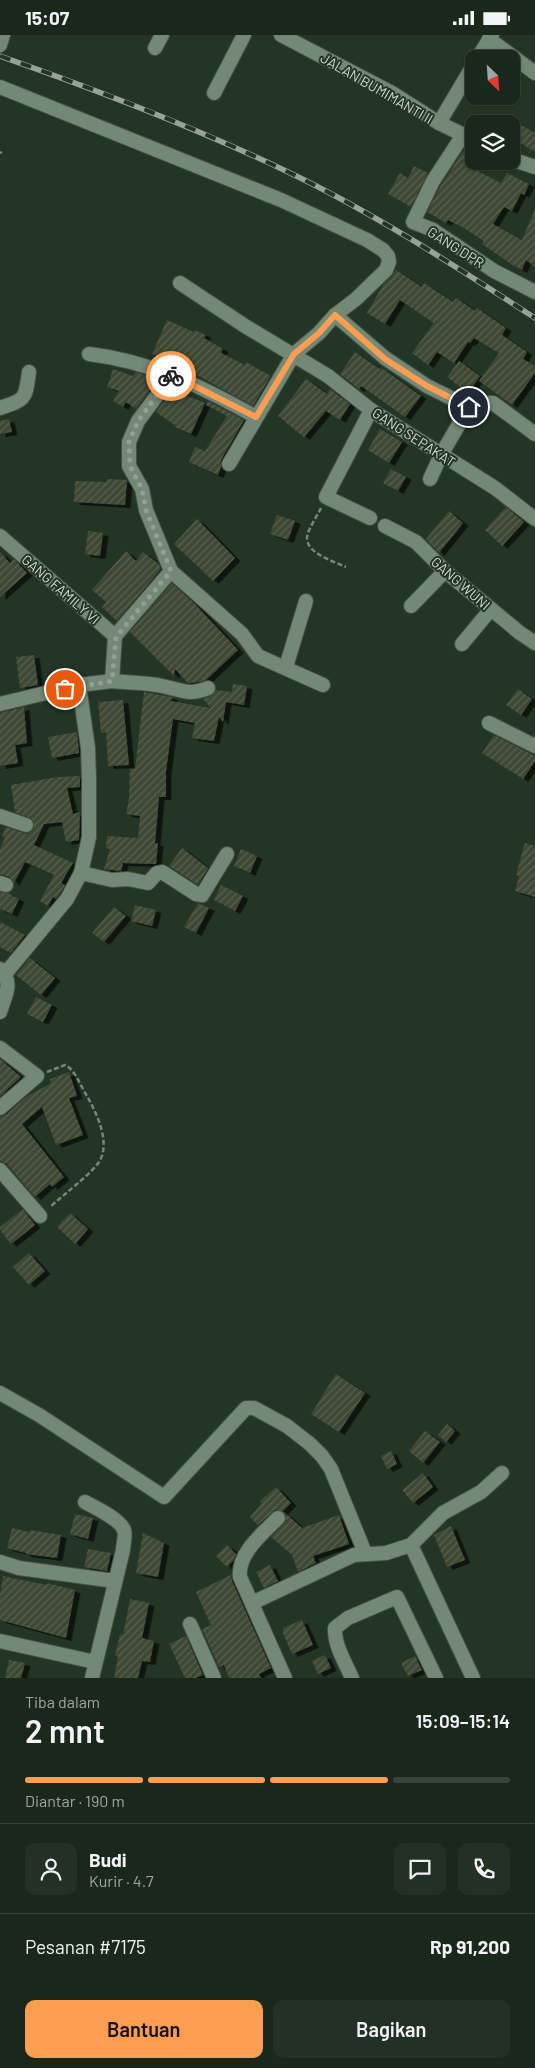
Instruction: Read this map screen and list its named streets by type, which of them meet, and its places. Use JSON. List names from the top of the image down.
{
  "streets": {
    "street": [
      "JALAN BUMIMANTI II",
      "GANG DPR",
      "GANG SEPAKAT",
      "GANG WUNI",
      "GANG FAMILY VI"
    ]
  },
  "north": "bottom right",
  "page": {
    "status": "15:07",
    "heading": ["2 mnt", "Tiba dalam", "15:09–15:14"],
    "panel": [
      "Budi",
      "Kurir · 4.7",
      "Pesanan #7175",
      "Rp 91,200"
    ],
    "bar": "Diantar · 190 m",
    "buttons": ["Bantuan", "Bagikan"]
  }
}
